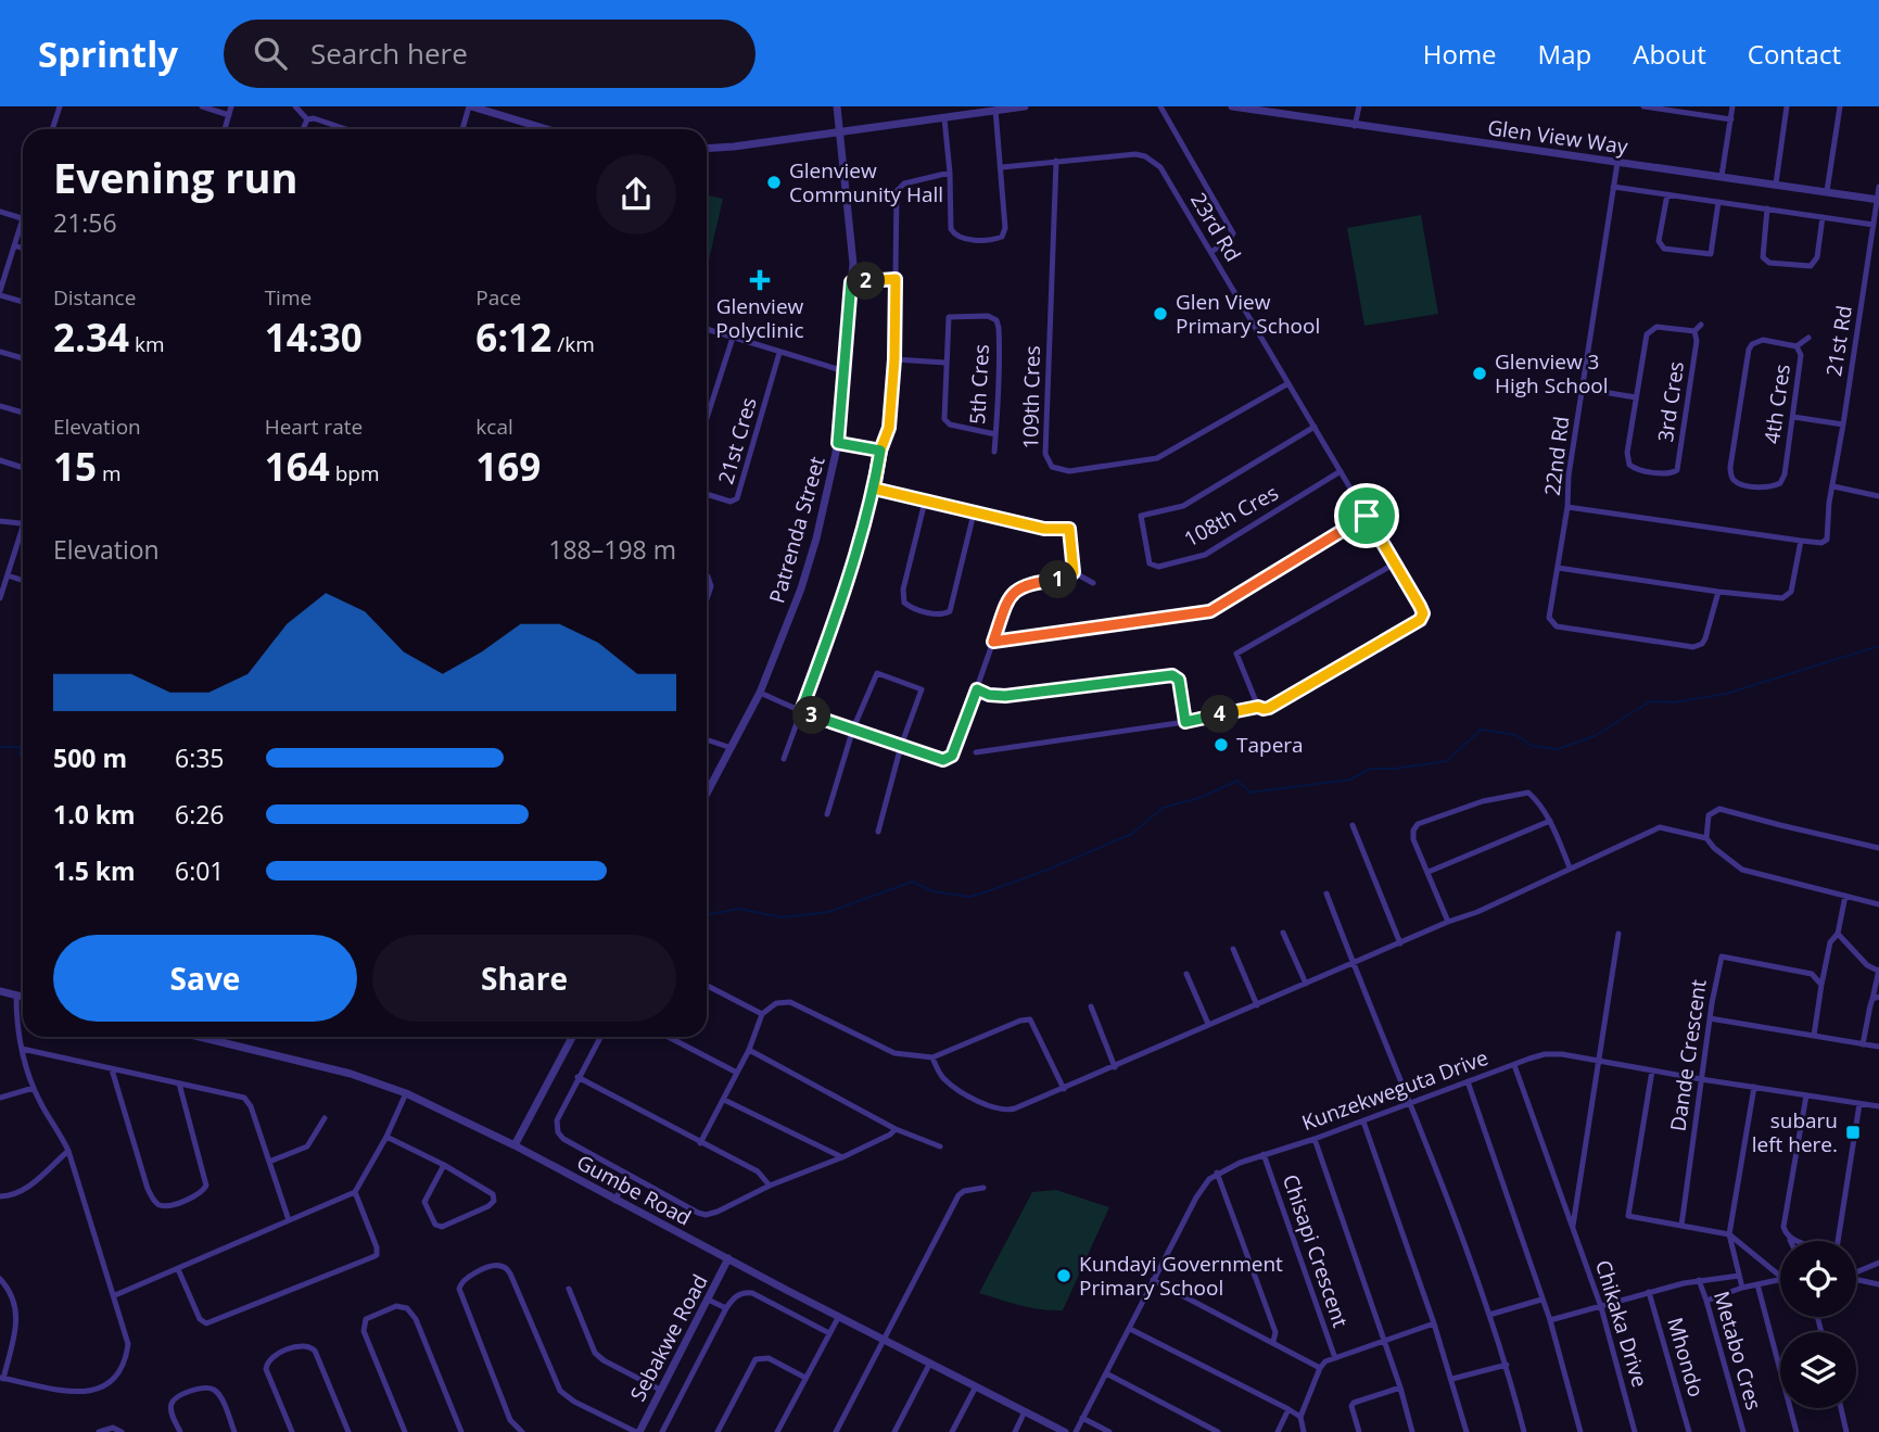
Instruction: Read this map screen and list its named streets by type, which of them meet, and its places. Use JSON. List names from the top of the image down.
{
  "streets": {
    "street": [
      "Glen View Way",
      "23rd Rd",
      "21st Rd",
      "5th Cres",
      "109th Cres",
      "3rd Cres",
      "4th Cres",
      "21st Cres",
      "22nd Rd",
      "108th Cres",
      "Patrenda Street",
      "Dande Crescent",
      "Kunzekweguta Drive",
      "Gumbe Road",
      "Chisapi Crescent",
      "Chikaka Drive",
      "Sebakwe Road",
      "Metabo Cres",
      "Mhondo"
    ]
  },
  "crossings": [
    ["Glen View Way", "21st Rd"],
    ["Glen View Way", "22nd Rd"],
    ["23rd Rd", "109th Cres"],
    ["23rd Rd", "108th Cres"],
    ["Dande Crescent", "Kunzekweguta Drive"],
    ["Kunzekweguta Drive", "Chisapi Crescent"],
    ["Kunzekweguta Drive", "Chikaka Drive"],
    ["Gumbe Road", "Sebakwe Road"]
  ],
  "places": {
    "other": [
      "Glenview Community Hall",
      "Glen View Primary School",
      "Glenview 3 High School",
      "Tapera",
      "Kundayi Government Primary School"
    ],
    "health": ["Glenview Polyclinic"],
    "transit": ["subaru left here."]
  },
  "page": {
    "header": "Sprintly",
    "search": "Search here",
    "nav": [
      "Home",
      "Map",
      "About",
      "Contact"
    ],
    "heading": ["Evening run", "21:56"],
    "stats": [
      ["Distance", "2.34 km"],
      ["Time", "14:30"],
      ["Pace", "6:12 /km"],
      ["Elevation", "15 m"],
      ["Heart rate", "164 bpm"],
      ["kcal", "169"]
    ],
    "pins": [
      "2",
      "1",
      "4",
      "3"
    ],
    "chart": ["Elevation", "188–198 m"],
    "list": [
      {
        "name": "500 m",
        "note": "6:35"
      },
      {
        "name": "1.0 km",
        "note": "6:26"
      },
      {
        "name": "1.5 km",
        "note": "6:01"
      }
    ],
    "buttons": ["Save", "Share"]
  }
}
